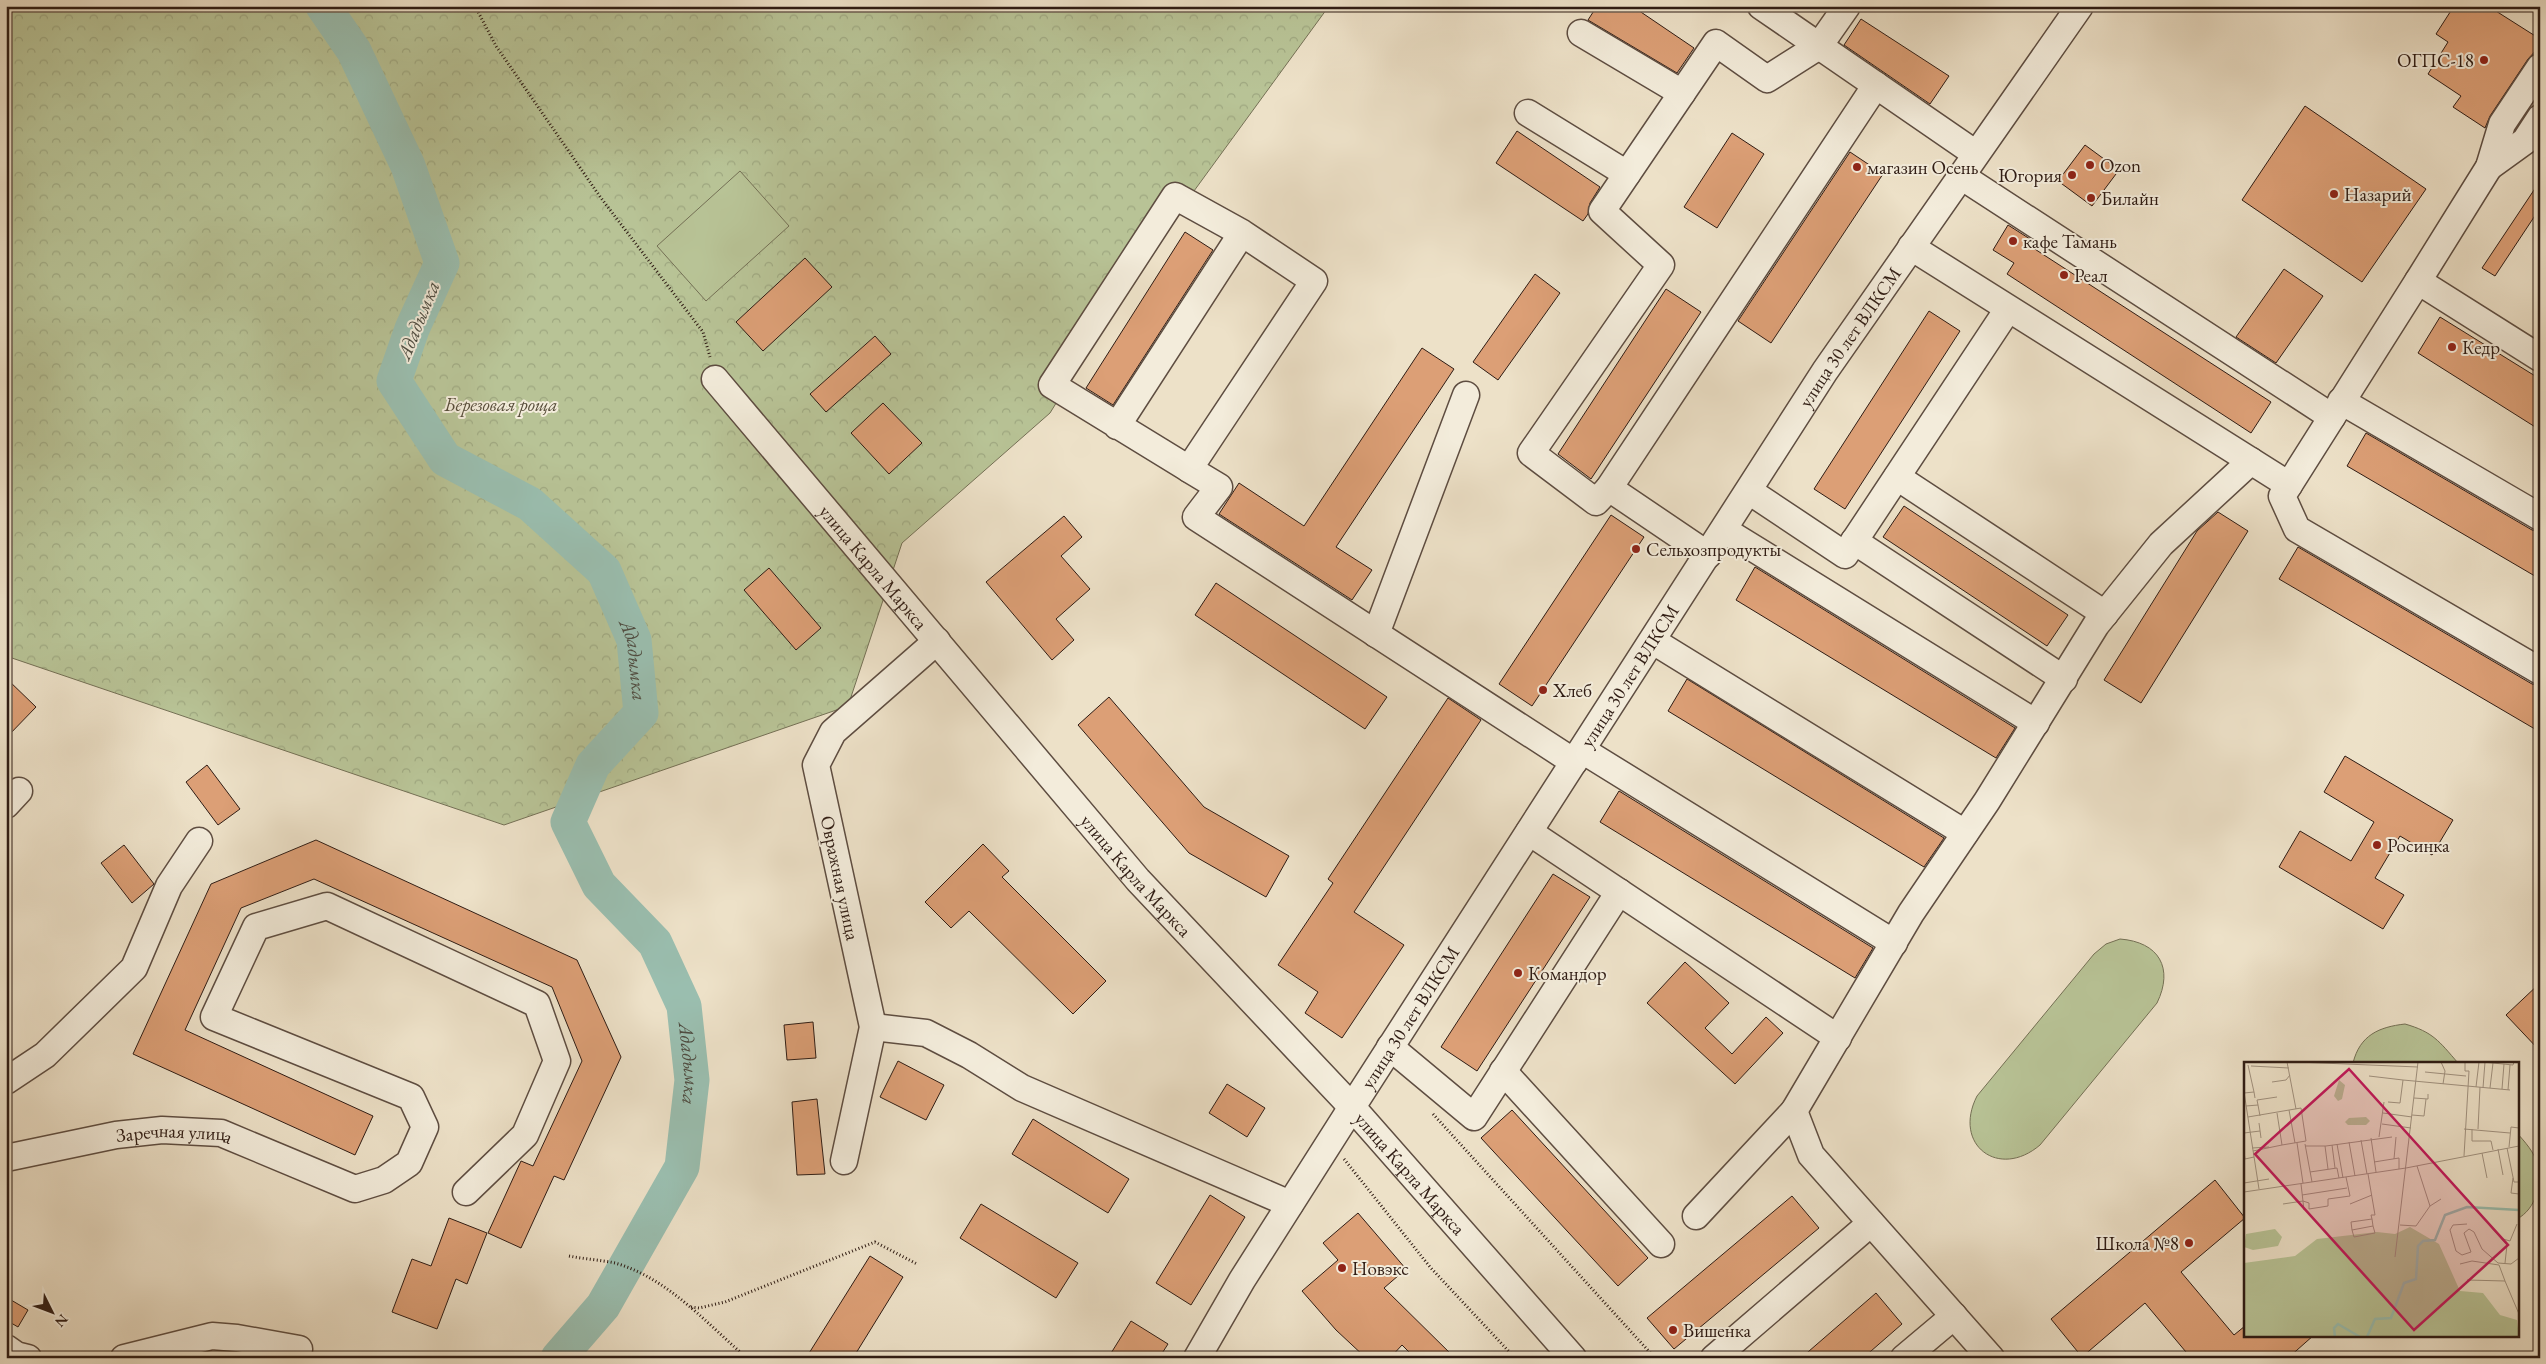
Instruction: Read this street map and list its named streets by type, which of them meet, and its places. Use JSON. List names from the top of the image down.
{
  "streets": {
    "street": [
      "улица 30 лет ВЛКСМ",
      "улица Карла Маркса",
      "Овражная улица",
      "Заречная улица"
    ]
  },
  "crossings": [
    ["улица 30 лет ВЛКСМ", "улица Карла Маркса"],
    ["улица Карла Маркса", "Овражная улица"]
  ],
  "water": ["Ададымка"],
  "parks": ["Березовая роща"],
  "places": [
    "ОГПС-18",
    "Ozon",
    "магазин Осень",
    "Югория",
    "Назарий",
    "Билайн",
    "кафе Тамань",
    "Реал",
    "Кедр",
    "Сельхозпродукты",
    "Хлеб",
    "Росинка",
    "Командор",
    "Школа №8",
    "Новэкс",
    "Вишенка"
  ],
  "north": "bottom right"
}
